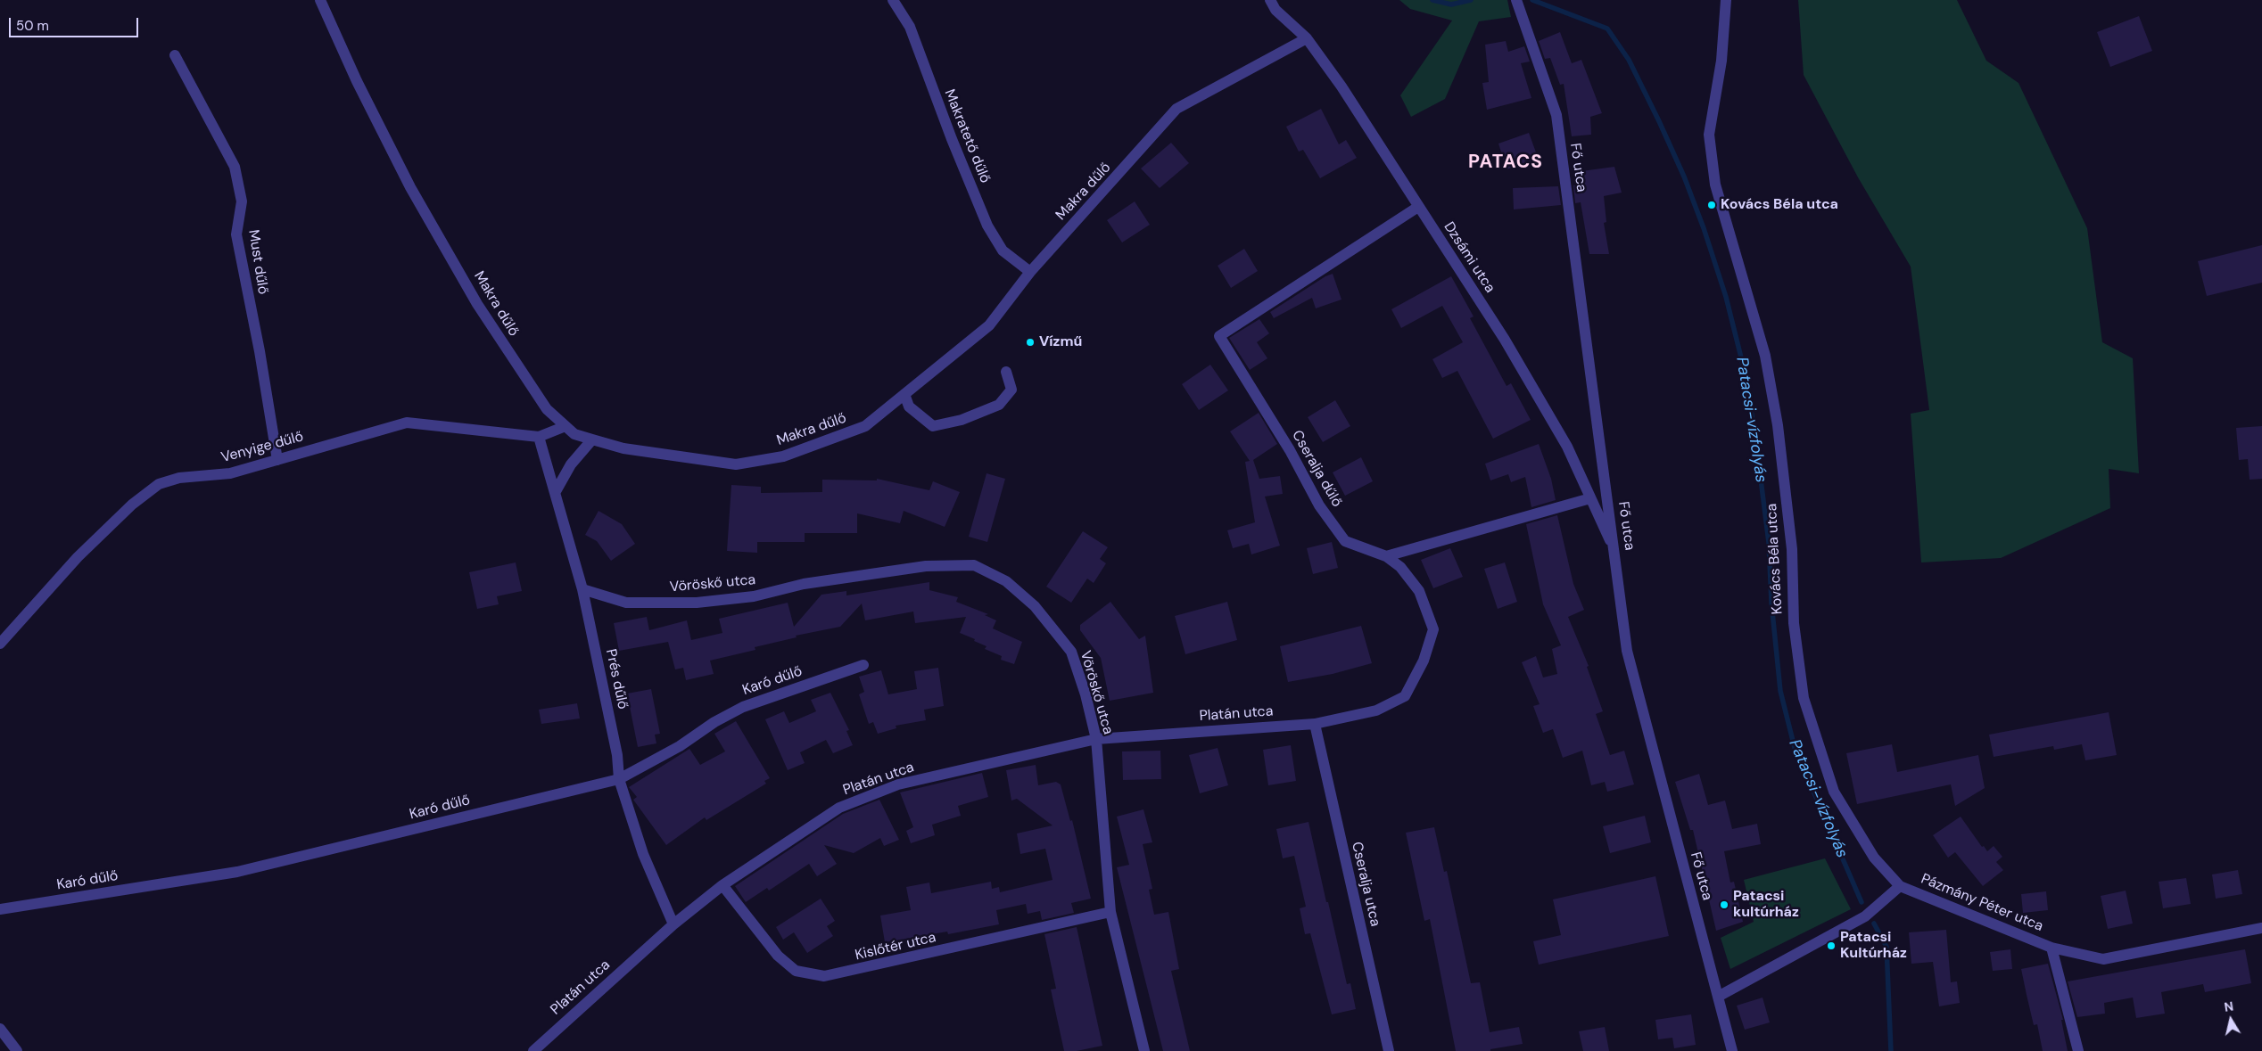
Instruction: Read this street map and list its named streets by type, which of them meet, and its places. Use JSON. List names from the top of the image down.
{
  "streets": {
    "street": [
      "Makratető dűlő",
      "Fő utca",
      "Makra dűlő",
      "Dzsámi utca",
      "Must dűlő",
      "Venyige dűlő",
      "Cseralja dűlő",
      "Kovács Béla utca",
      "Vöröskő utca",
      "Prés dűlő",
      "Karó dűlő",
      "Platán utca",
      "Cseralja utca",
      "Pázmány Péter utca",
      "Kislőtér utca"
    ]
  },
  "crossings": [
    ["Makratető dűlő", "Makra dűlő"],
    ["Fő utca", "Dzsámi utca"],
    ["Fő utca", "Pázmány Péter utca"],
    ["Makra dűlő", "Dzsámi utca"],
    ["Makra dűlő", "Venyige dűlő"],
    ["Dzsámi utca", "Cseralja dűlő"],
    ["Must dűlő", "Venyige dűlő"],
    ["Venyige dűlő", "Prés dűlő"],
    ["Cseralja dűlő", "Platán utca"],
    ["Cseralja dűlő", "Cseralja utca"],
    ["Kovács Béla utca", "Pázmány Péter utca"],
    ["Vöröskő utca", "Prés dűlő"],
    ["Vöröskő utca", "Platán utca"],
    ["Vöröskő utca", "Kislőtér utca"],
    ["Prés dűlő", "Karó dűlő"],
    ["Prés dűlő", "Platán utca"],
    ["Platán utca", "Cseralja utca"],
    ["Platán utca", "Kislőtér utca"]
  ],
  "districts": ["PATACS"],
  "water": ["Patacsi-vízfolyás"],
  "places": [
    "Kovács Béla utca",
    "Vízmű",
    "Patacsi kultúrház",
    "Patacsi Kultúrház"
  ],
  "scale_bar": "50 m",
  "north": "top"
}
